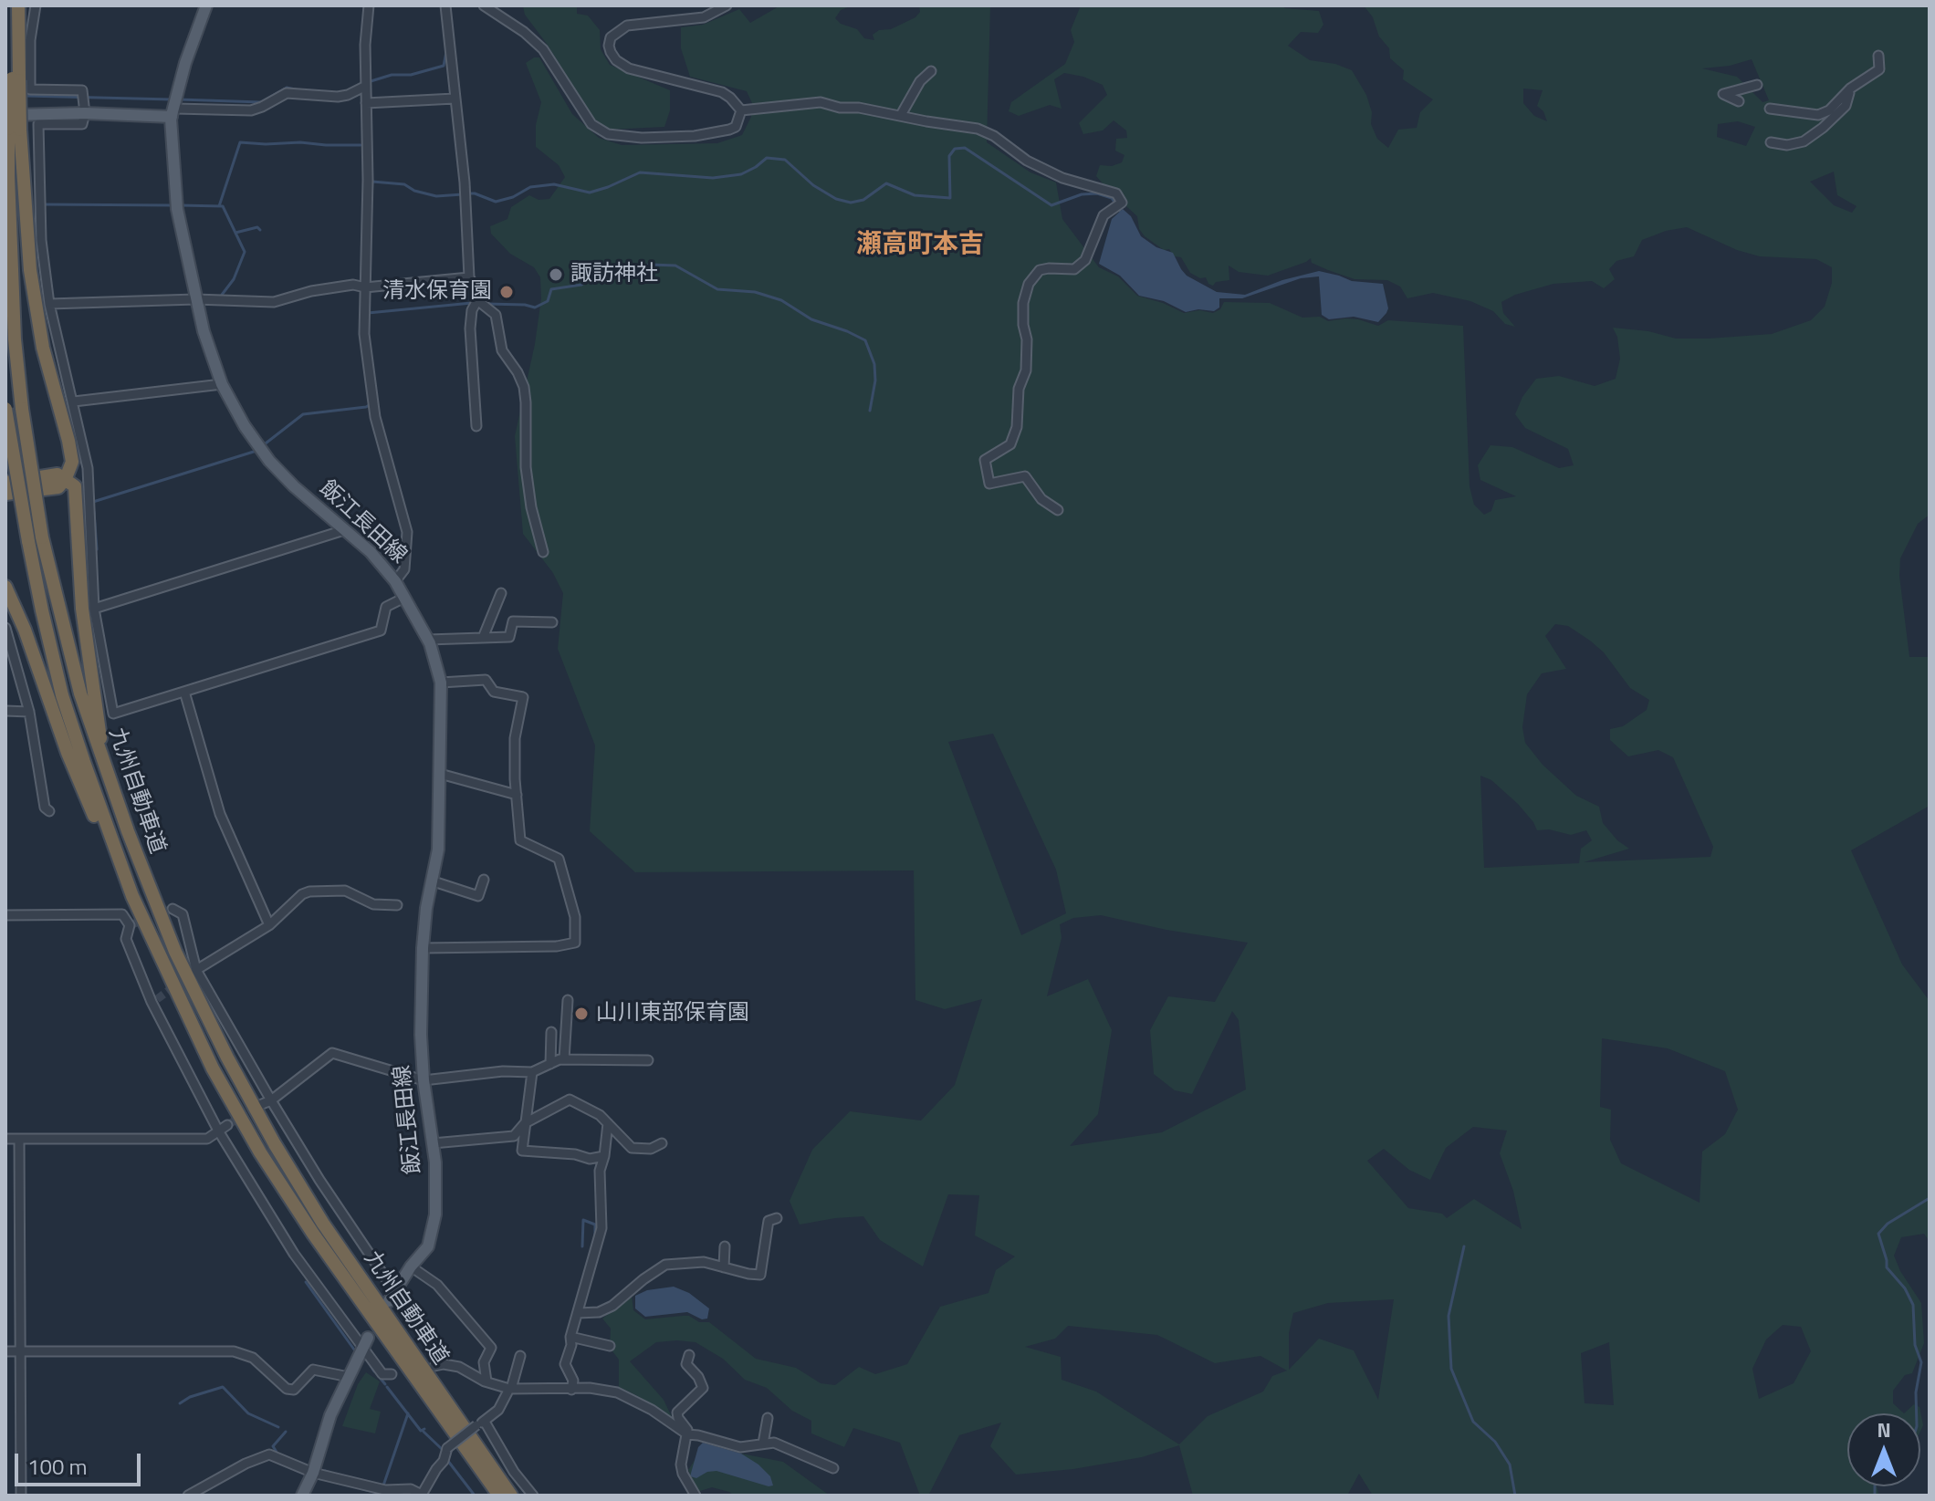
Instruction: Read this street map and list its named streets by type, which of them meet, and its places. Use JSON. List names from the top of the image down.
{
  "streets": {
    "highway": ["九州自動車道"],
    "main road": ["飯江長田線"]
  },
  "districts": ["瀬高町本吉"],
  "places": ["諏訪神社", "清水保育園", "山川東部保育園"],
  "scale_bar": "100 m",
  "north": "top"
}
